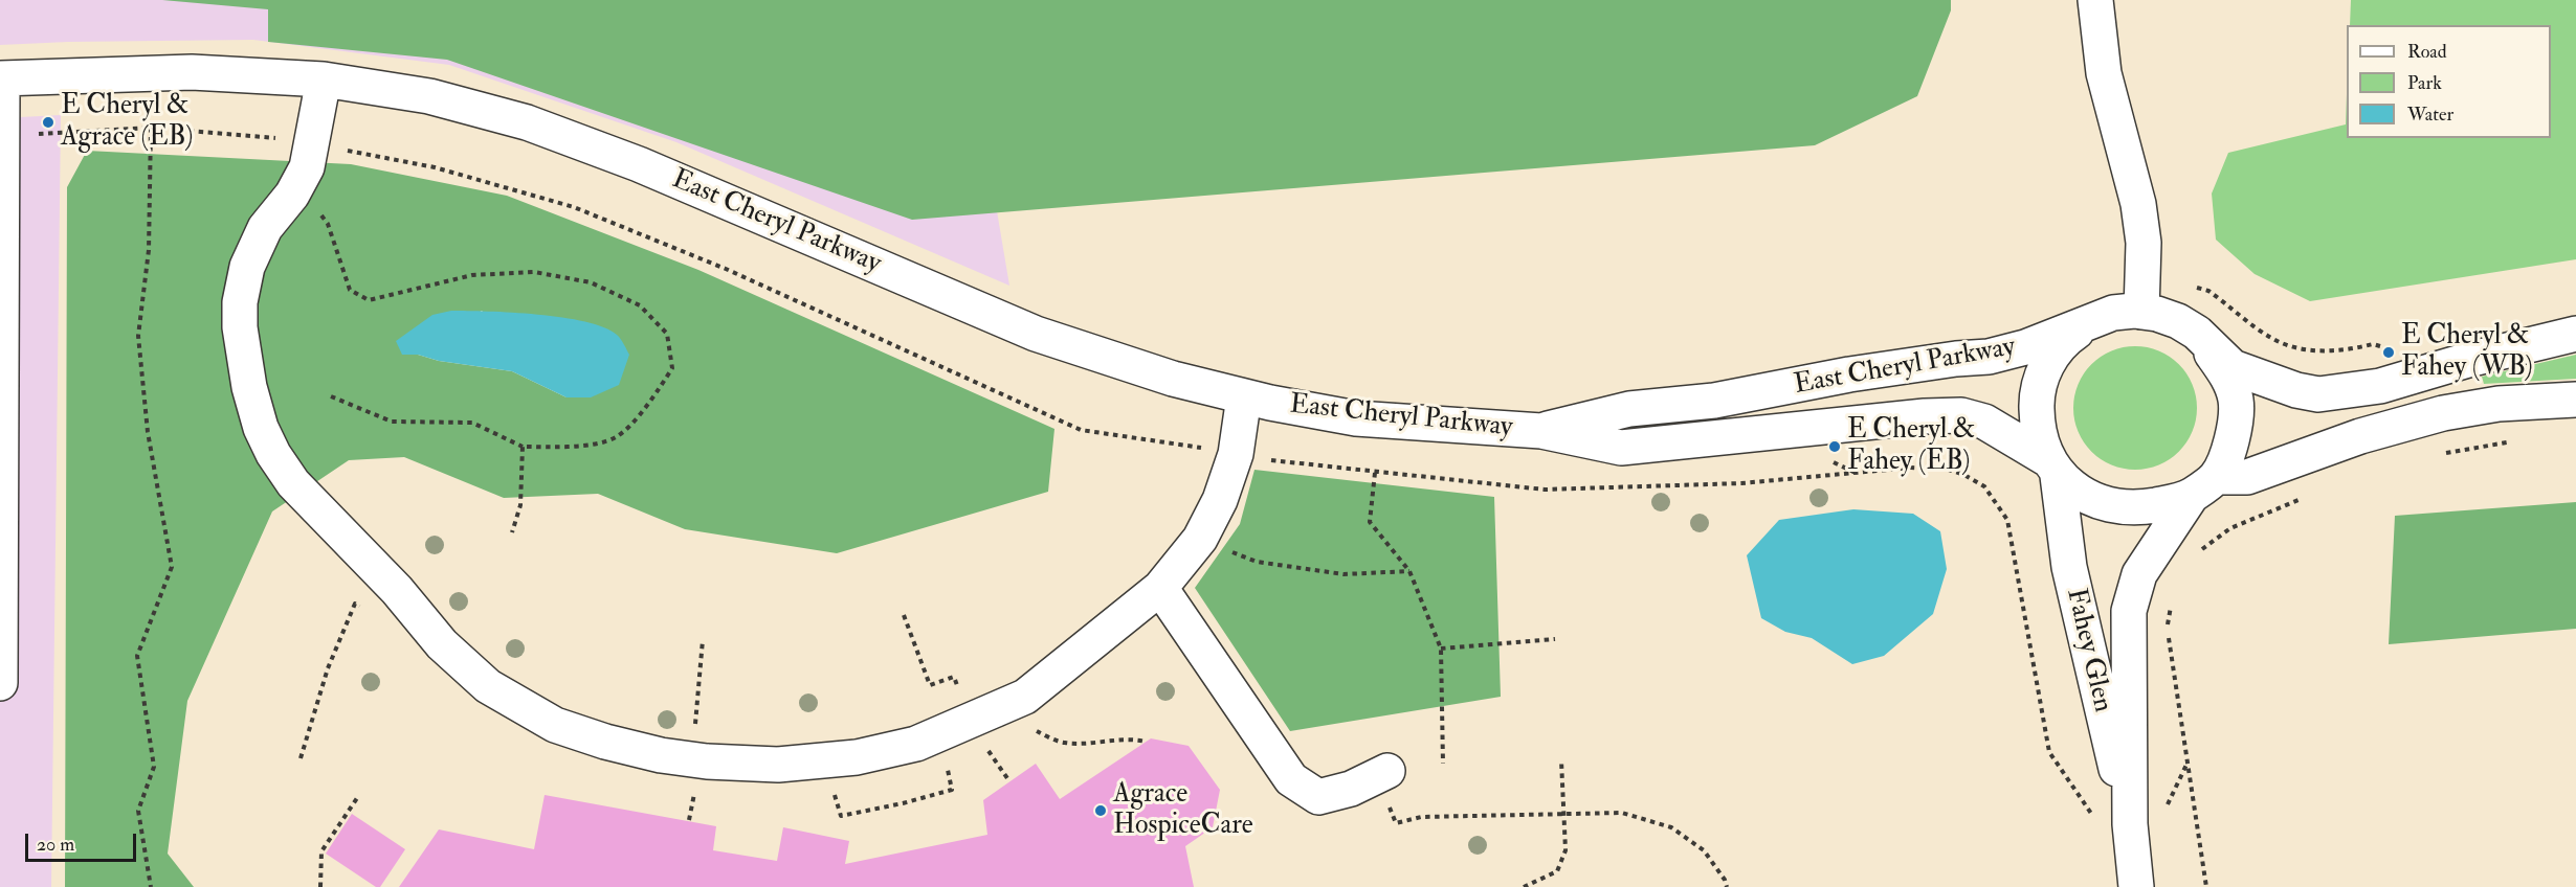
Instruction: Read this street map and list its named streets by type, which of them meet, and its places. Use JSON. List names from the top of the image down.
{
  "streets": {
    "street": ["East Cheryl Parkway", "Fahey Glen"]
  },
  "crossings": [
    ["East Cheryl Parkway", "Fahey Glen"]
  ],
  "places": [
    "E Cheryl & Agrace (EB)",
    "E Cheryl & Fahey (WB)",
    "E Cheryl & Fahey (EB)",
    "Agrace HospiceCare"
  ],
  "legend": ["Road", "Park", "Water"],
  "scale_bar": "20 m"
}
